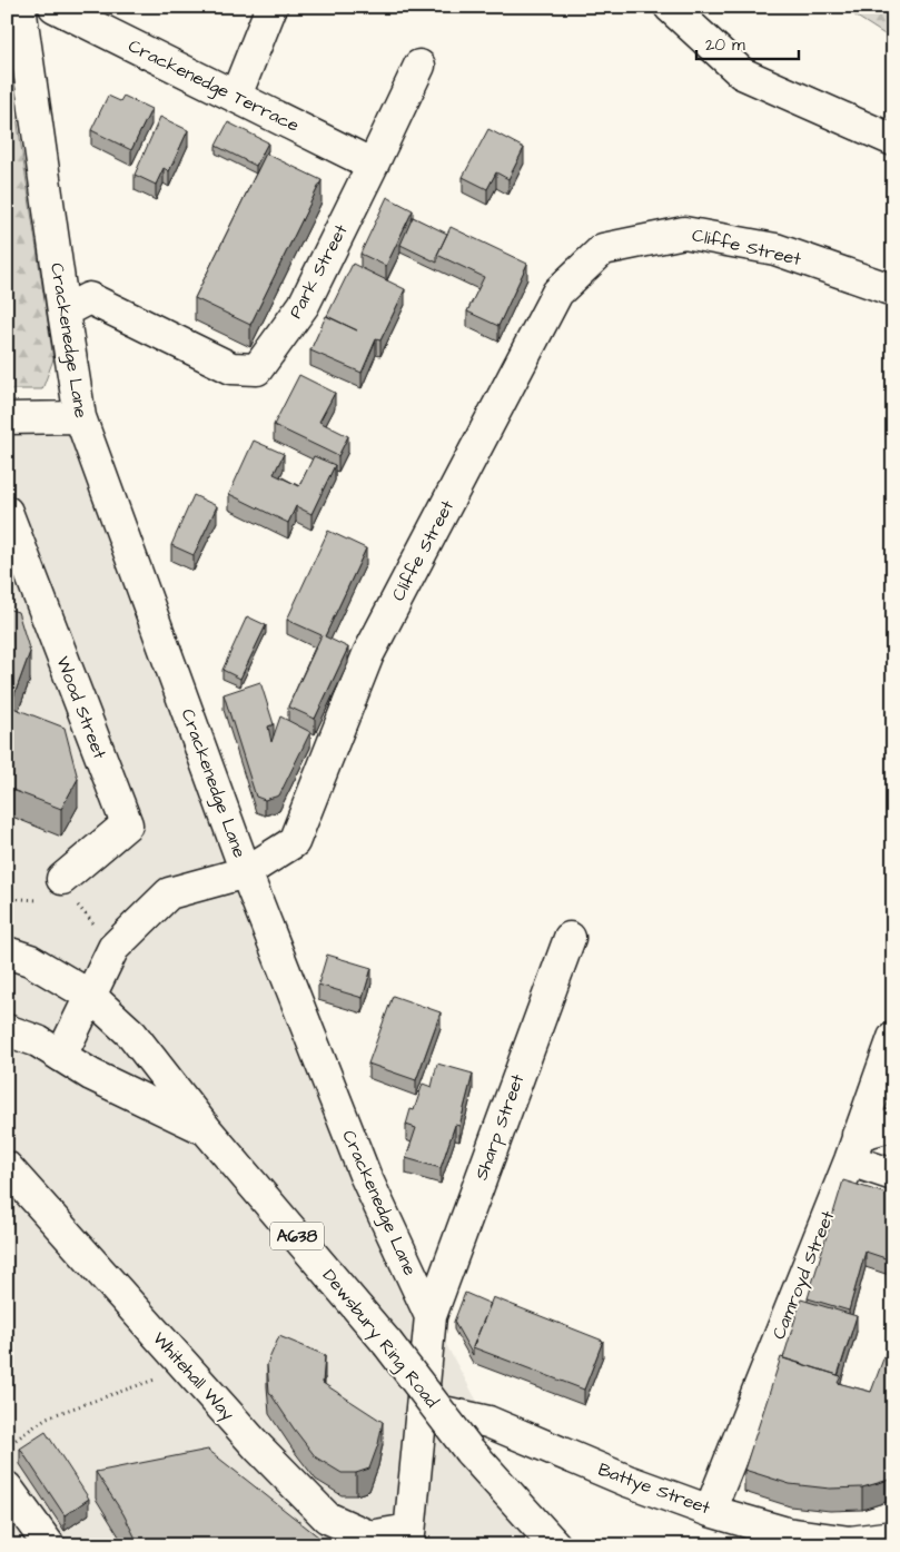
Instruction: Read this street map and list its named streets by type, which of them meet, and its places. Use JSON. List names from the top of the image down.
{
  "streets": {
    "main road": [
      "Crackenedge Terrace",
      "Cliffe Street",
      "Park Street",
      "Crackenedge Lane",
      "Wood Street",
      "Sharp Street",
      "A638",
      "Camroyd Street",
      "Dewsbury Ring Road",
      "Whitehall Way",
      "Battye Street"
    ]
  },
  "crossings": [
    ["Crackenedge Terrace", "Park Street"],
    ["Cliffe Street", "Crackenedge Lane"],
    ["Cliffe Street", "Dewsbury Ring Road"],
    ["Park Street", "Crackenedge Lane"],
    ["Crackenedge Lane", "Sharp Street"],
    ["Crackenedge Lane", "Whitehall Way"],
    ["Crackenedge Lane", "Battye Street"],
    ["Camroyd Street", "Battye Street"]
  ],
  "scale_bar": "20 m"
}
